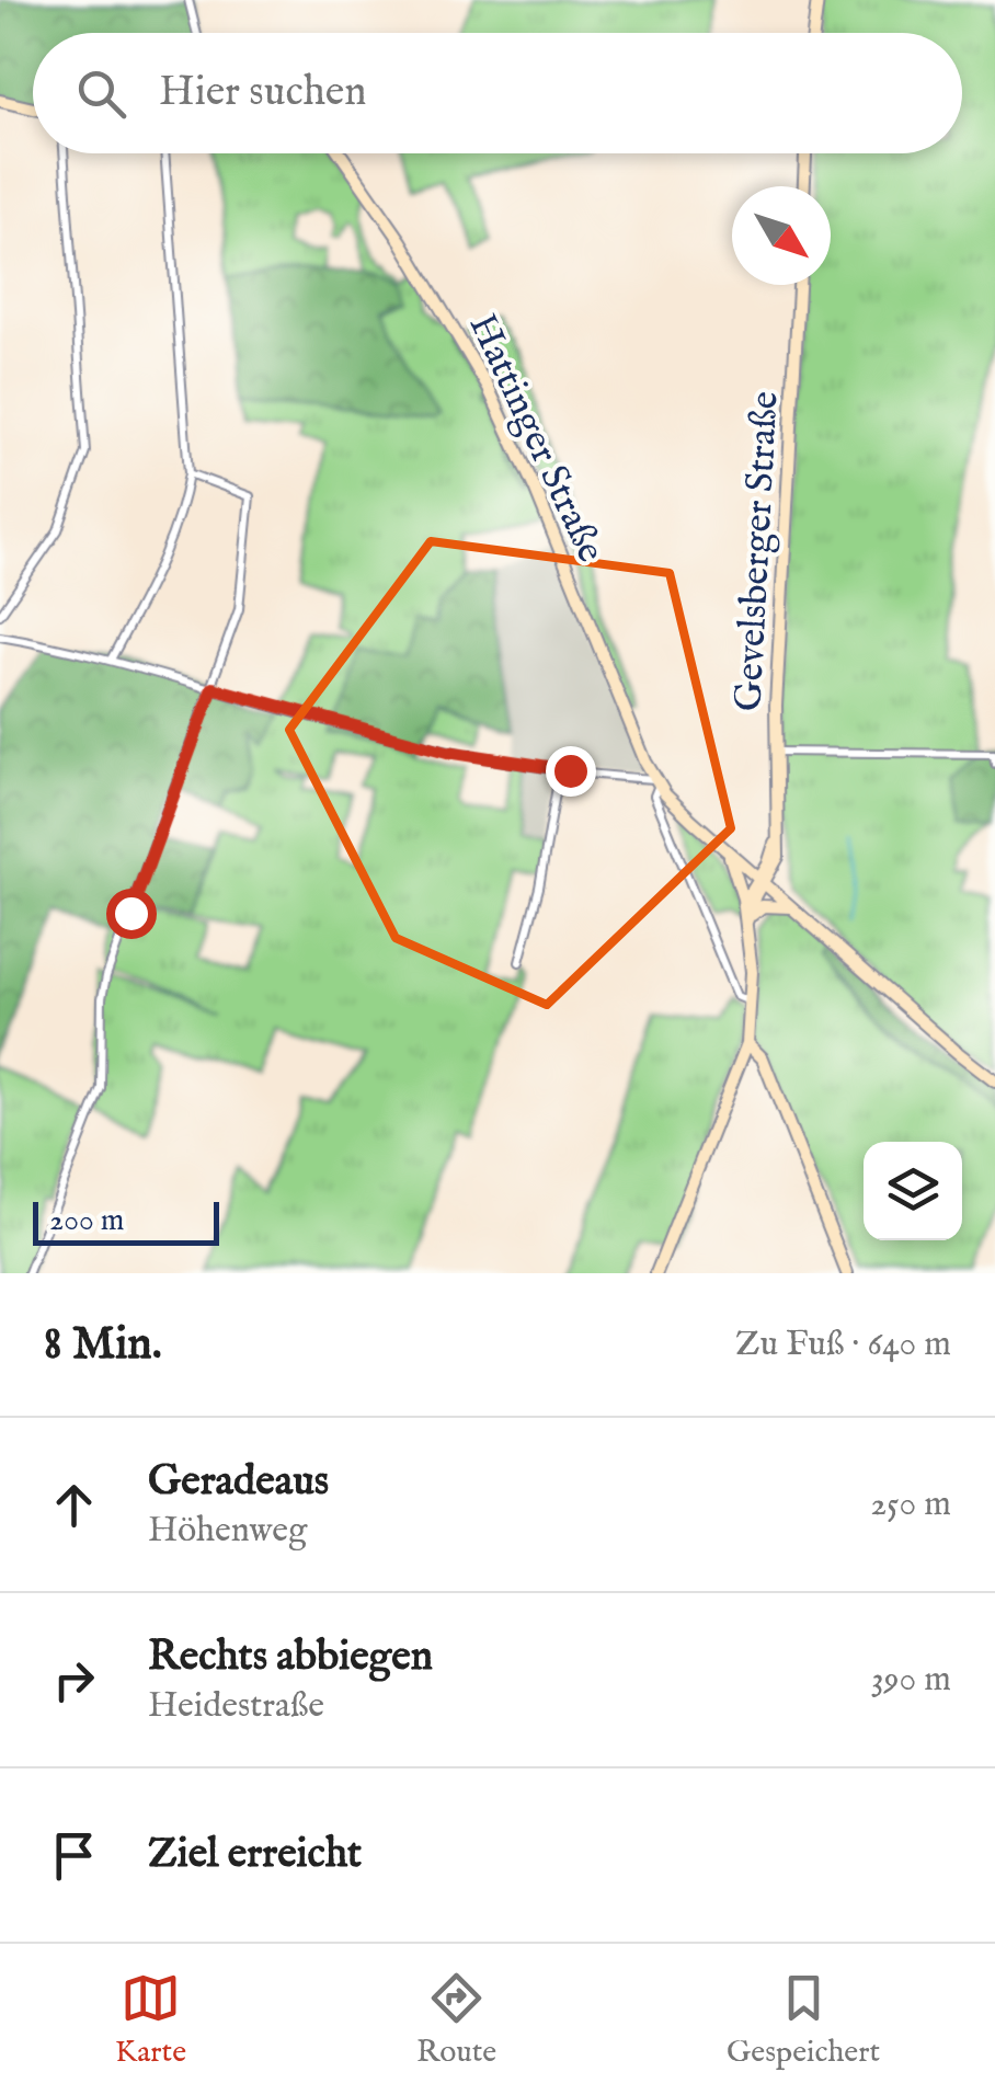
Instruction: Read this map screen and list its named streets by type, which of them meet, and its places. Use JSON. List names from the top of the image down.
{
  "streets": {
    "main road": ["Hattinger Straße", "Gevelsberger Straße"]
  },
  "crossings": [
    ["Hattinger Straße", "Gevelsberger Straße"]
  ],
  "scale_bar": "200 m",
  "north": "bottom right",
  "page": {
    "search": "Hier suchen",
    "scale": "200 m",
    "heading": ["8 Min.", "Zu Fuß · 640 m"],
    "list": [
      ["Geradeaus", "Höhenweg", "250 m"],
      ["Rechts abbiegen", "Heidestraße", "390 m"],
      "Ziel erreicht"
    ],
    "nav": ["Karte", "Route", "Gespeichert"]
  }
}
